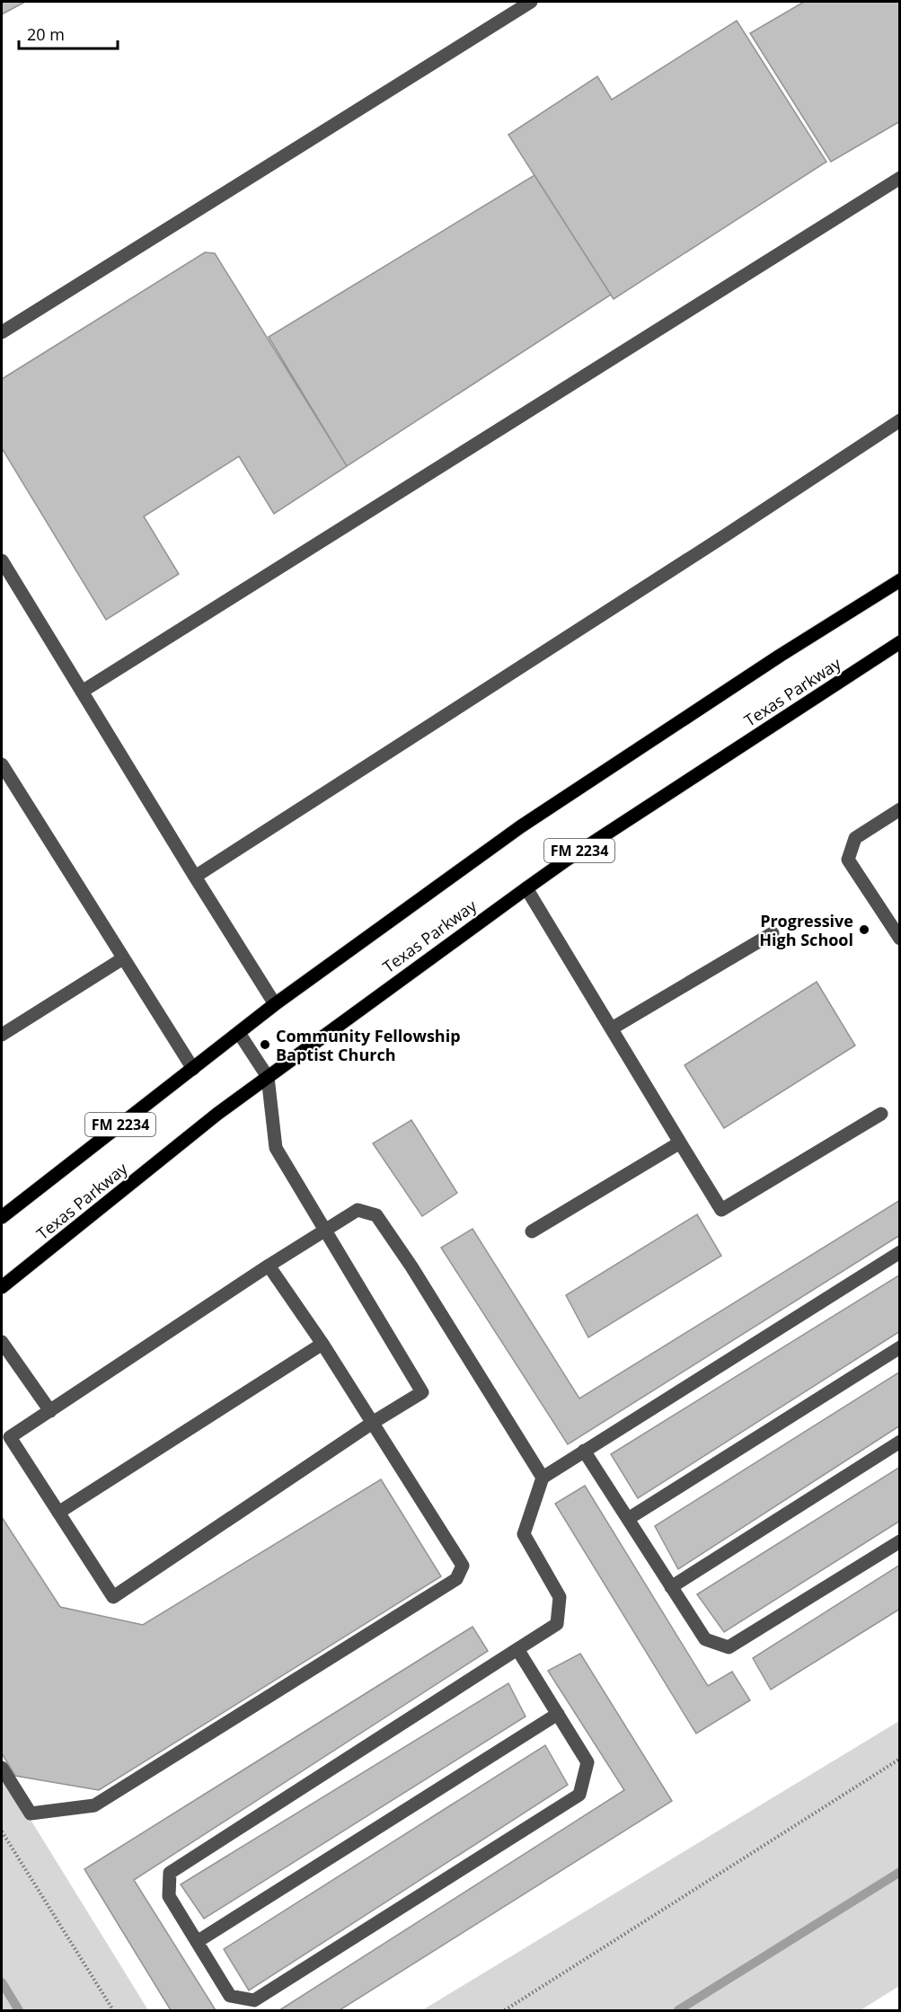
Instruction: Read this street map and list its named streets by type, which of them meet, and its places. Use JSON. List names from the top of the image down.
{
  "streets": {
    "main road": ["Texas Parkway", "FM 2234"]
  },
  "places": ["Progressive High School", "Community Fellowship Baptist Church"],
  "scale_bar": "20 m"
}
